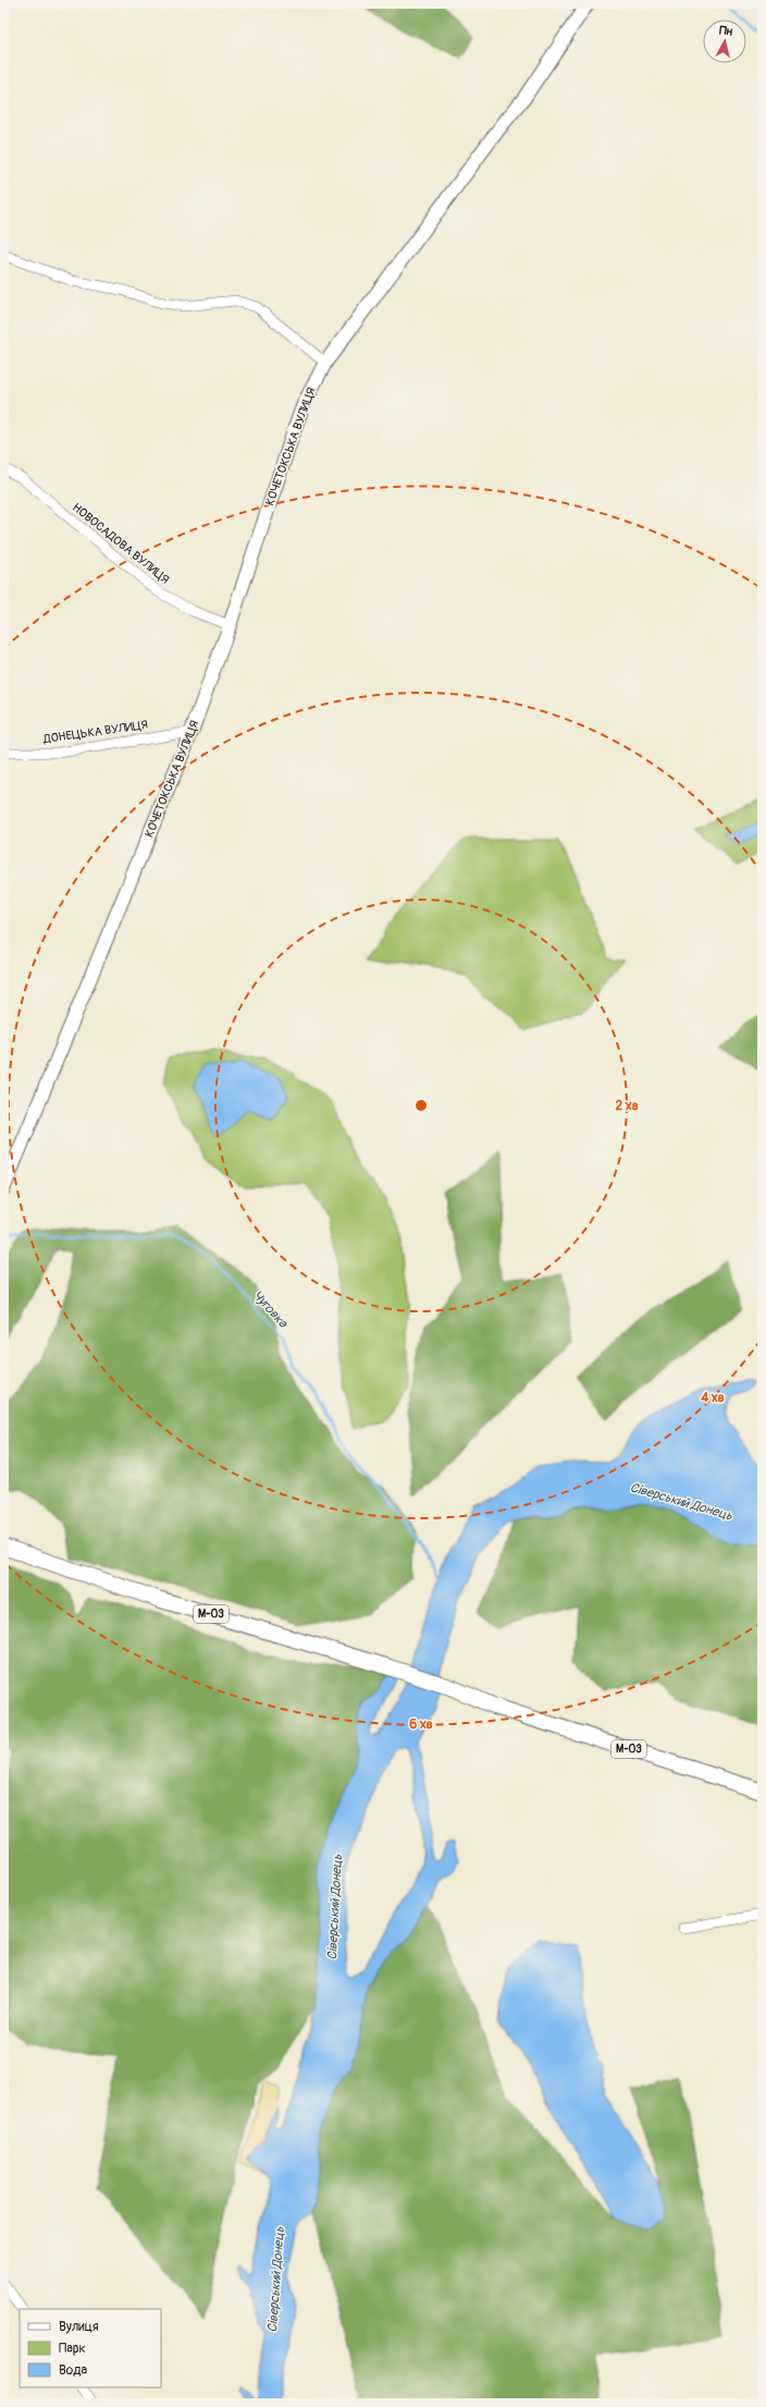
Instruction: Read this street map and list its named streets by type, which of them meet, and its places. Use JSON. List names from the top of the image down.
{
  "streets": {
    "highway": ["М-03"],
    "main road": ["КОЧЕТОКСЬКА ВУЛИЦЯ"],
    "street": ["НОВОСАДОВА ВУЛИЦЯ", "ДОНЕЦЬКА ВУЛИЦЯ"]
  },
  "crossings": [
    ["КОЧЕТОКСЬКА ВУЛИЦЯ", "НОВОСАДОВА ВУЛИЦЯ"],
    ["КОЧЕТОКСЬКА ВУЛИЦЯ", "ДОНЕЦЬКА ВУЛИЦЯ"]
  ],
  "water": ["Чуговка", "Сіверський Донець"],
  "legend": ["Вулиця", "Парк", "Вода"],
  "north": "top",
  "rings": ["2 хв", "4 хв", "6 хв"]
}
